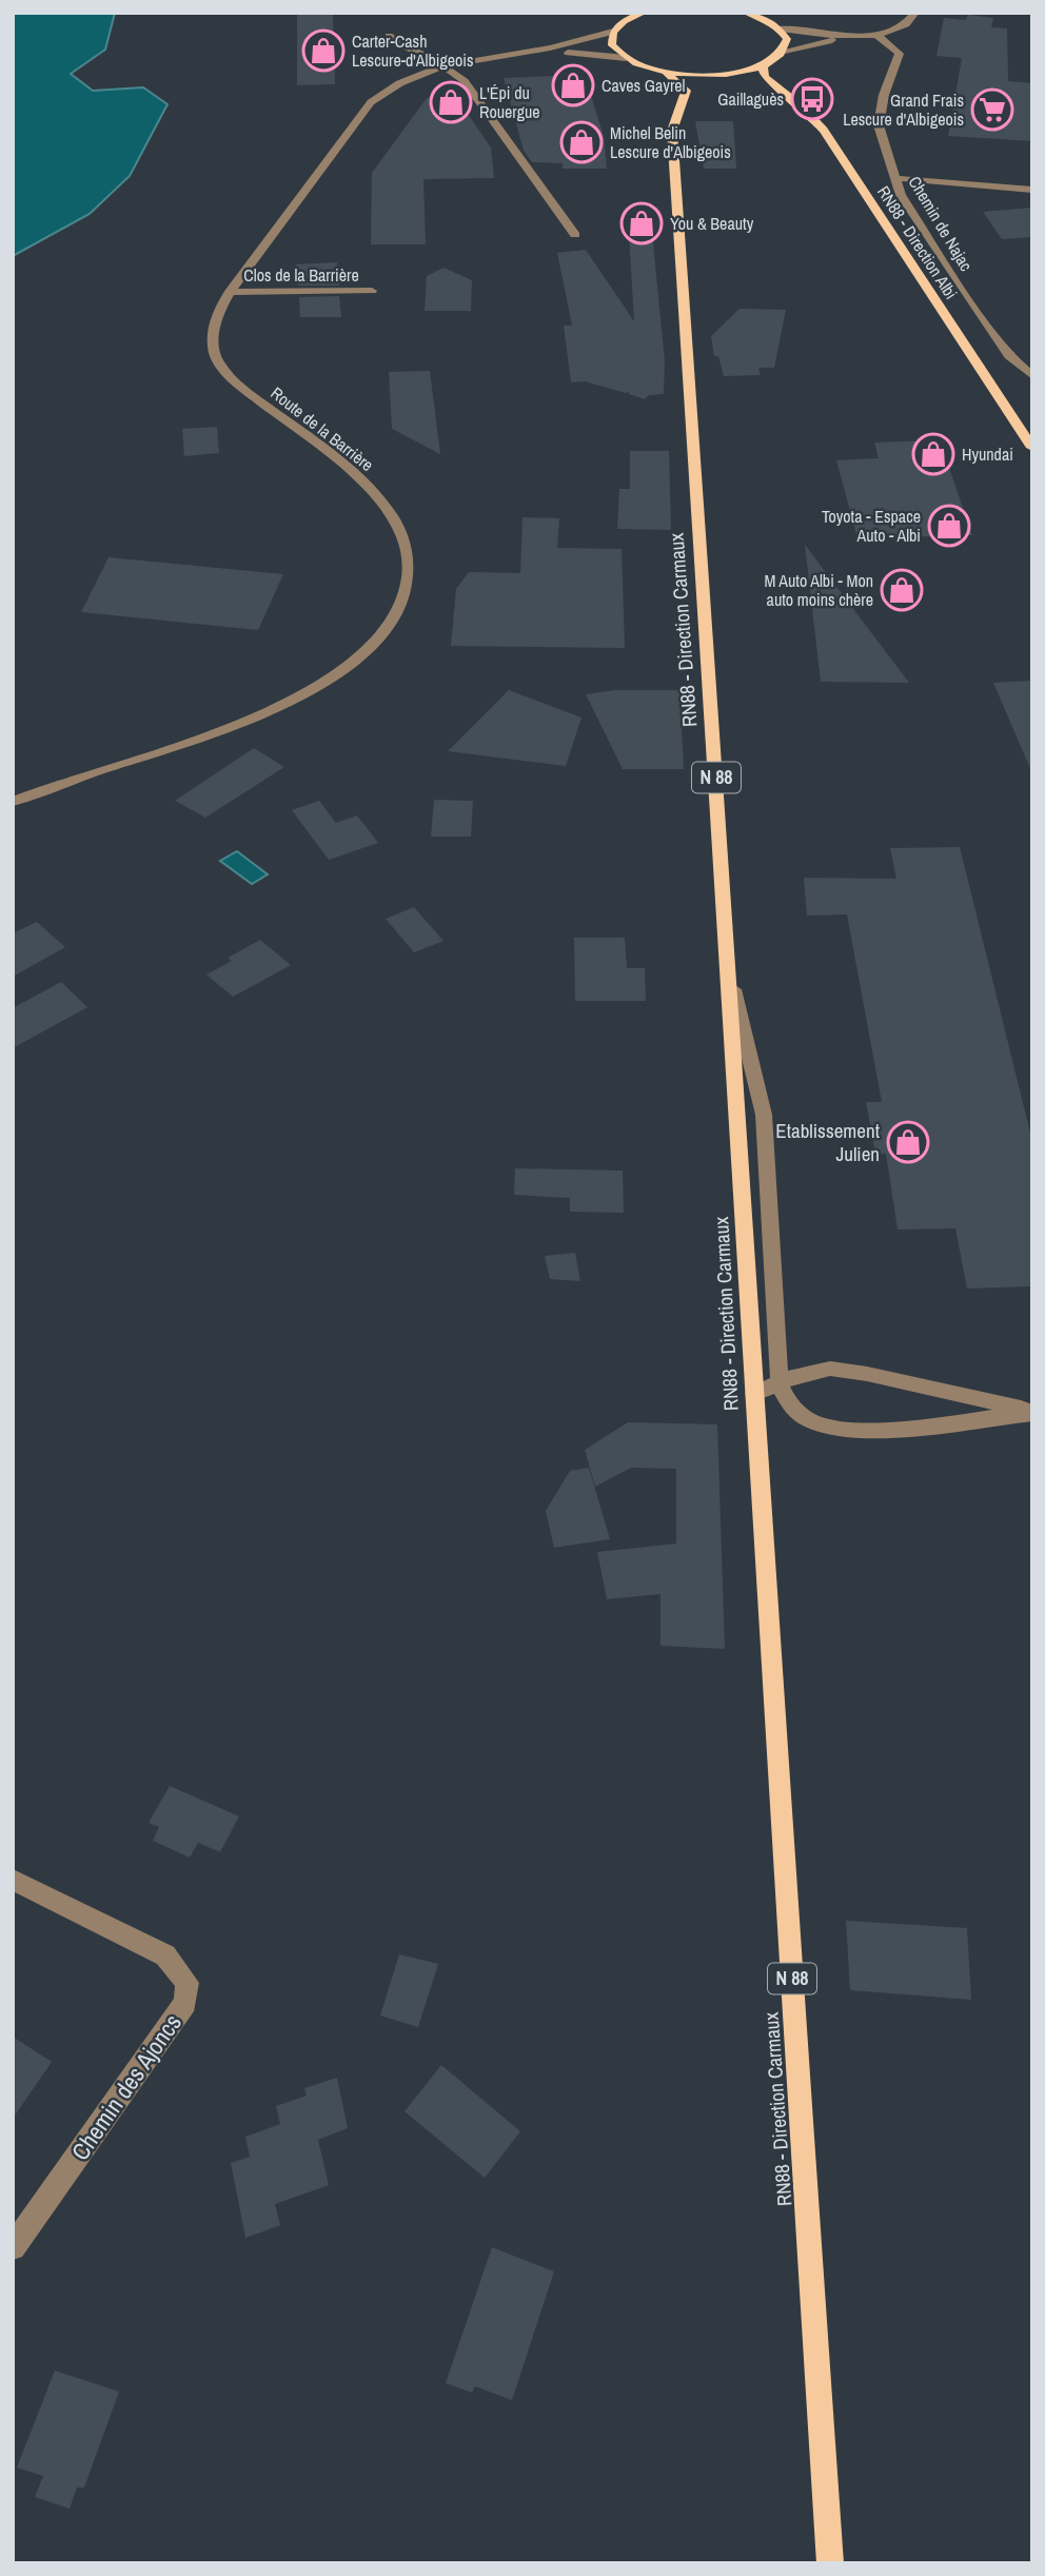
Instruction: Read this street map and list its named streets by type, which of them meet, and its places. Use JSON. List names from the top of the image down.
{
  "streets": {
    "main road": ["RN88 - Direction Albi", "RN88 - Direction Carmaux", "N 88"],
    "street": [
      "Chemin de Najac",
      "Clos de la Barrière",
      "Route de la Barrière",
      "Chemin des Ajoncs"
    ]
  },
  "crossings": [
    ["Clos de la Barrière", "Route de la Barrière"]
  ],
  "places": {
    "shop": [
      "Carter-Cash Lescure-d'Albigeois",
      "Caves Gayrel",
      "L'Épi du Rouergue",
      "Michel Belin Lescure d'Albigeois",
      "You & Beauty",
      "Hyundai",
      "Toyota - Espace Auto - Albi",
      "M Auto Albi - Mon auto moins chère",
      "Etablissement Julien"
    ],
    "bus stop": ["Gaillaguès"],
    "supermarket": ["Grand Frais Lescure d'Albigeois"]
  }
}
